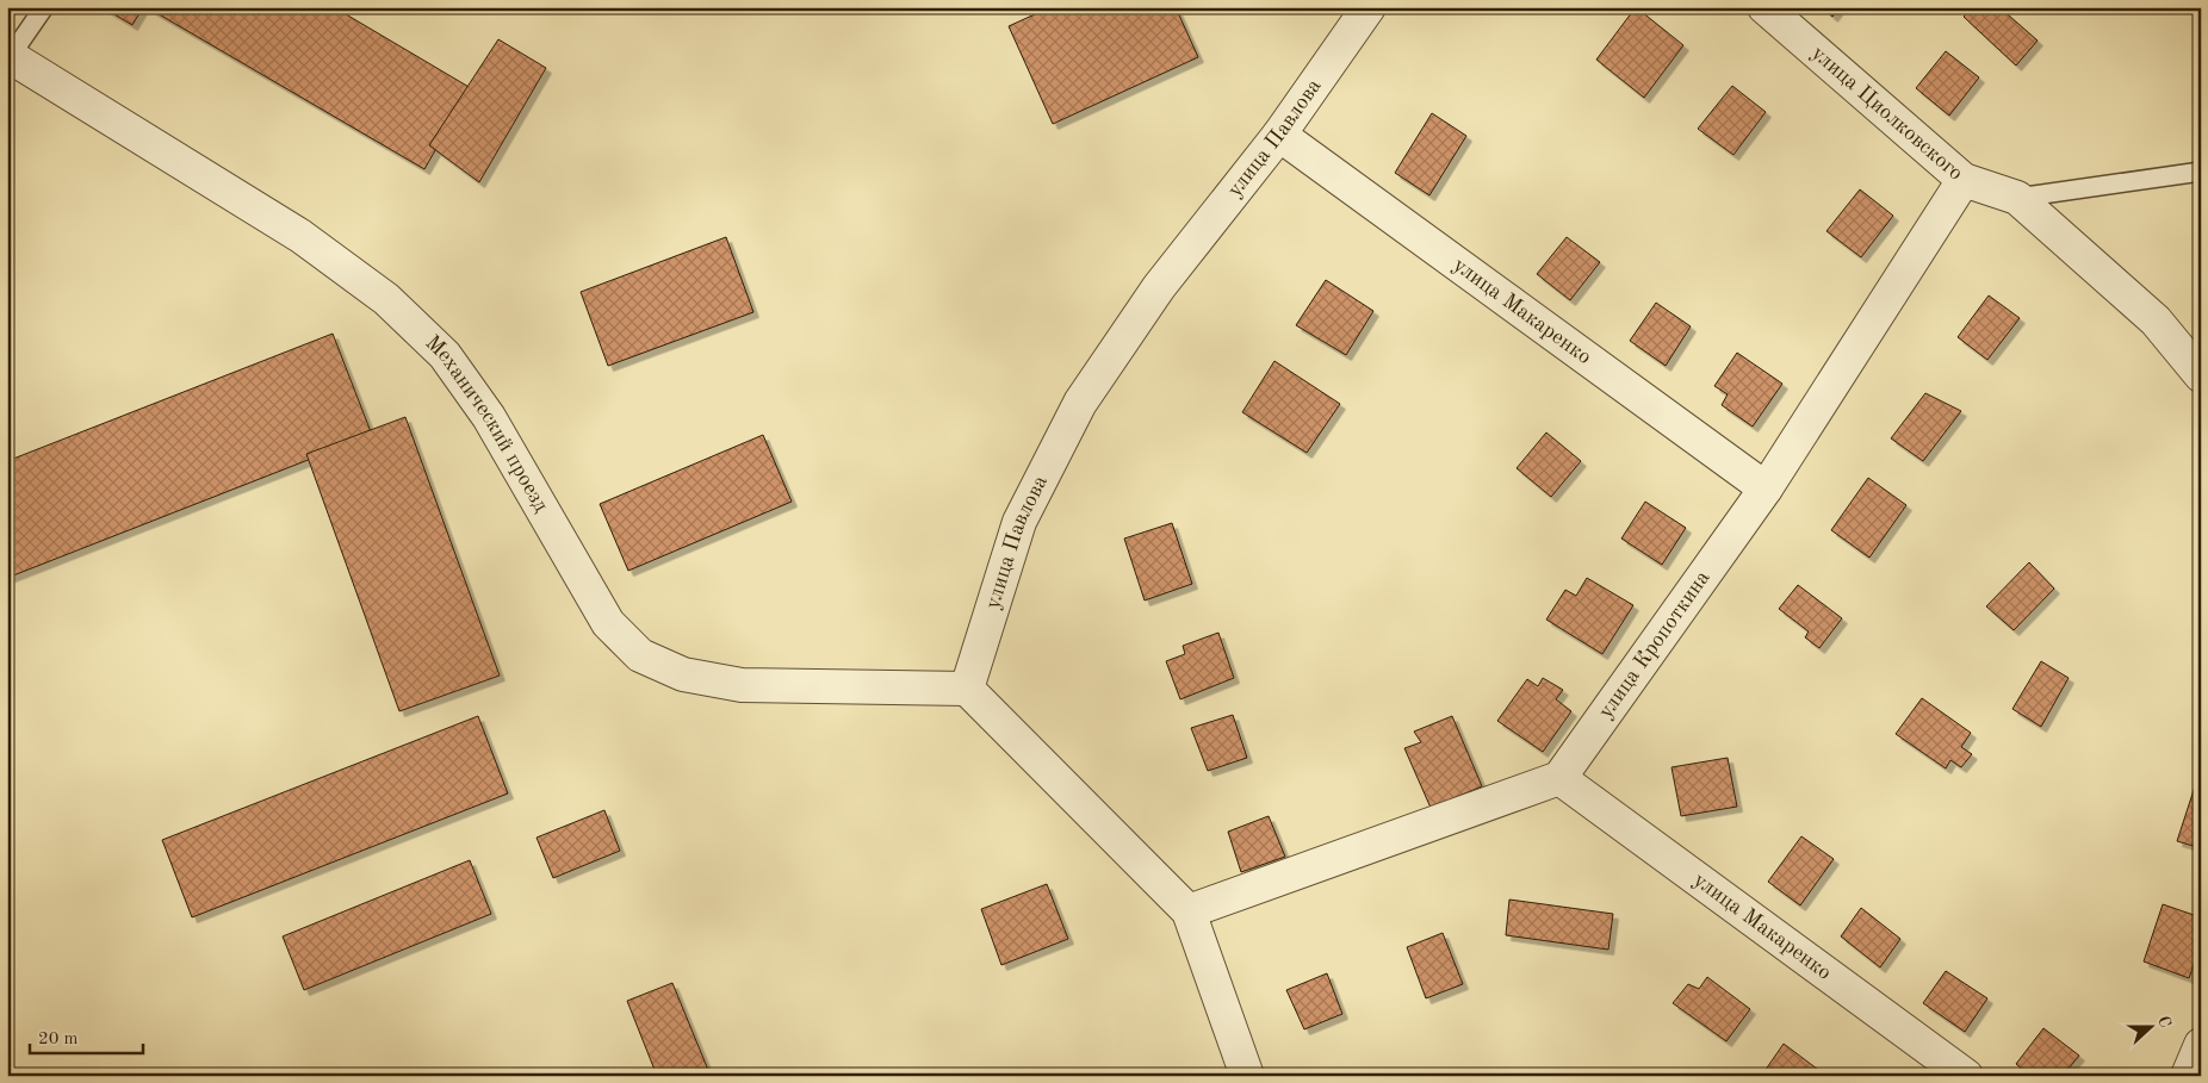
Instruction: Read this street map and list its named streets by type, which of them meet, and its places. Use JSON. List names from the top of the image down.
{
  "streets": {
    "street": [
      "улица Циолковского",
      "улица Павлова",
      "улица Макаренко",
      "Механический проезд",
      "улица Кропоткина"
    ]
  },
  "crossings": [
    ["улица Циолковского", "улица Кропоткина"],
    ["улица Павлова", "улица Макаренко"],
    ["улица Павлова", "Механический проезд"],
    ["улица Макаренко", "улица Кропоткина"]
  ],
  "scale_bar": "20 m",
  "north": "right"
}
